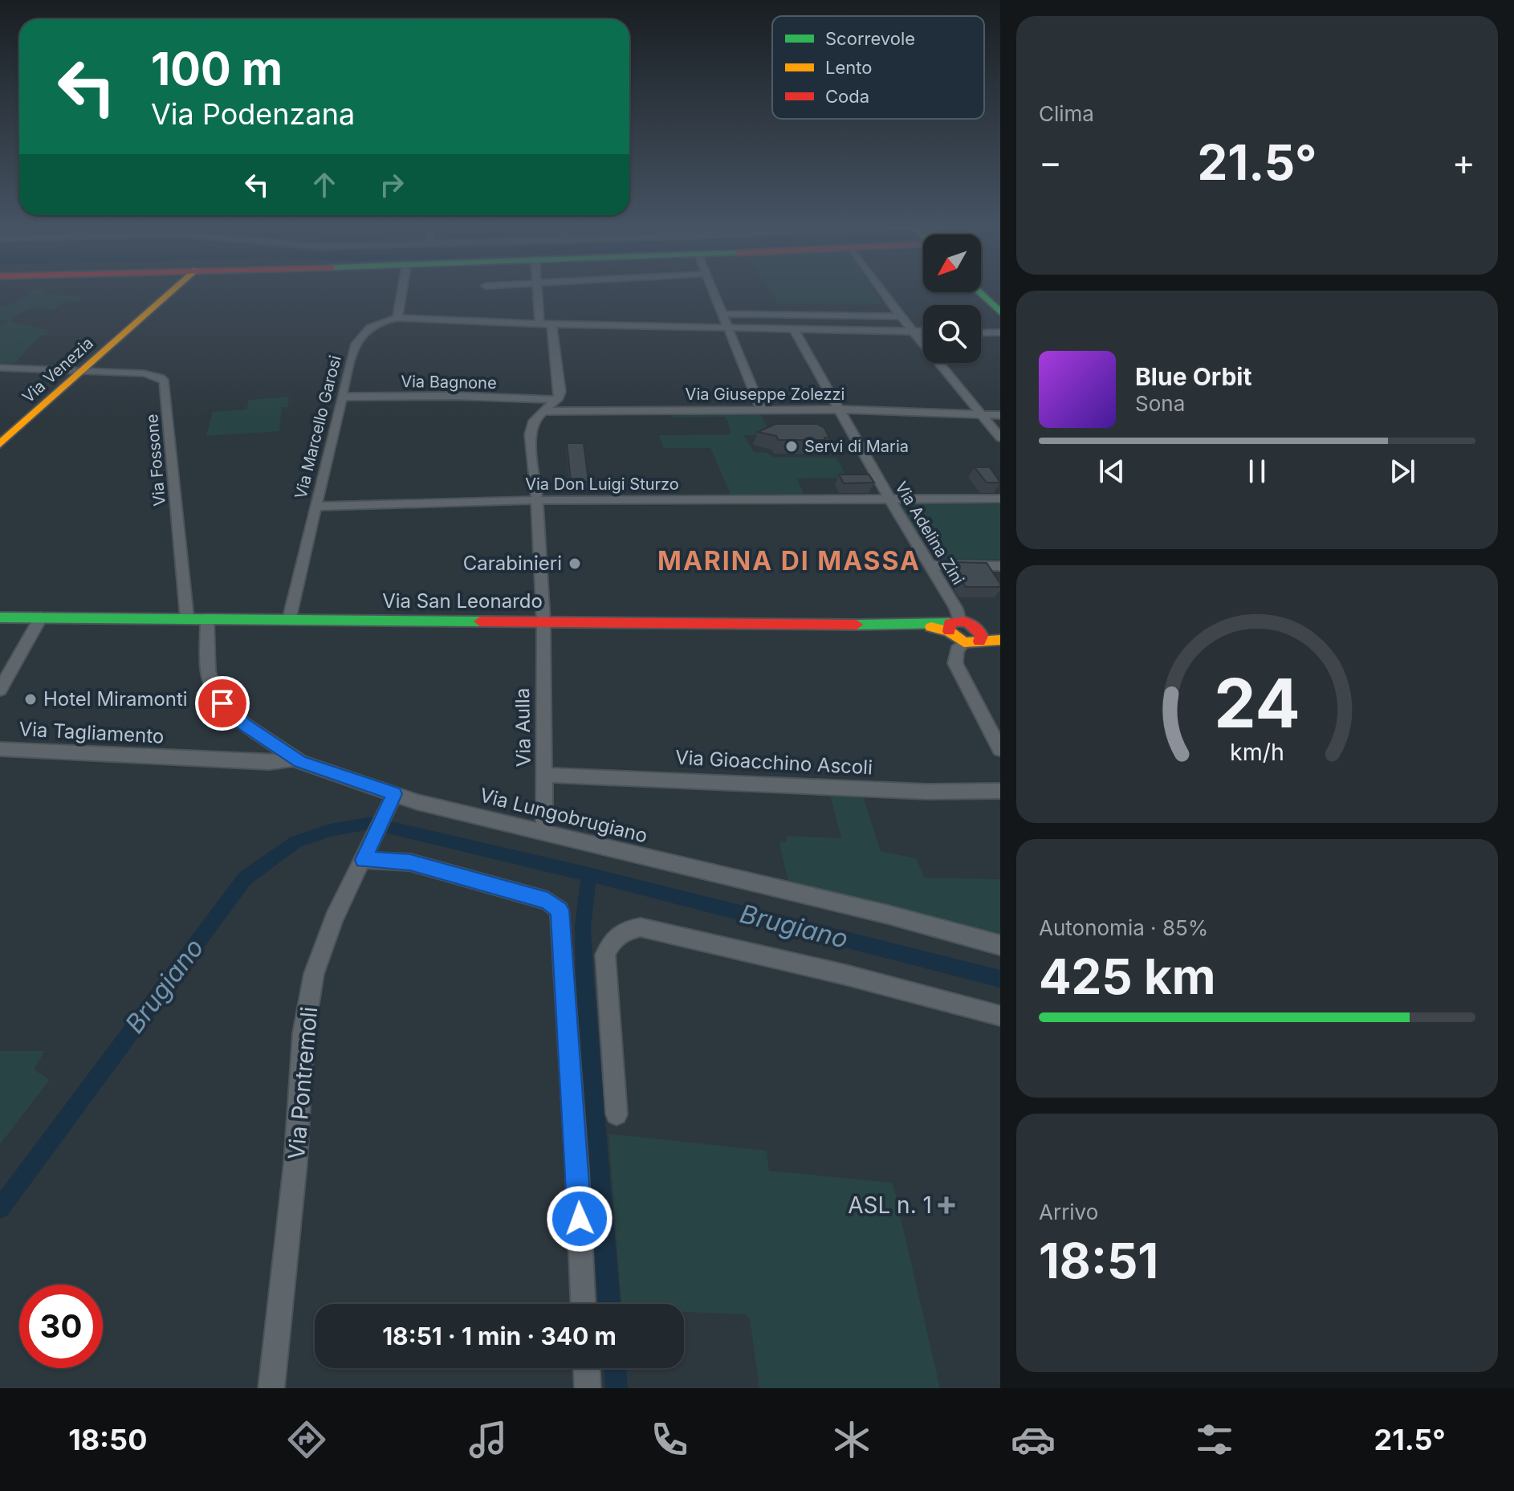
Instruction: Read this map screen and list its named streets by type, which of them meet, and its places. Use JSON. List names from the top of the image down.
{
  "streets": {
    "street": [
      "Via Venezia",
      "Via Bagnone",
      "Via Giuseppe Zolezzi",
      "Via Marcello Garosi",
      "Via Fossone",
      "Via Don Luigi Sturzo",
      "Via Adelina Zini",
      "Via San Leonardo",
      "Via Aulla",
      "Via Tagliamento",
      "Via Gioacchino Ascoli",
      "Via Lungobrugiano",
      "Via Pontremoli"
    ]
  },
  "crossings": [
    ["Via Venezia", "Via Fossone"],
    ["Via Bagnone", "Via Marcello Garosi"],
    ["Via Giuseppe Zolezzi", "Via Adelina Zini"],
    ["Via Giuseppe Zolezzi", "Via Aulla"],
    ["Via Marcello Garosi", "Via Don Luigi Sturzo"],
    ["Via Marcello Garosi", "Via San Leonardo"],
    ["Via Fossone", "Via San Leonardo"],
    ["Via Don Luigi Sturzo", "Via Adelina Zini"],
    ["Via Don Luigi Sturzo", "Via Aulla"],
    ["Via Adelina Zini", "Via San Leonardo"],
    ["Via San Leonardo", "Via Aulla"],
    ["Via San Leonardo", "Via Lungobrugiano"],
    ["Via Aulla", "Via Gioacchino Ascoli"],
    ["Via Aulla", "Via Lungobrugiano"],
    ["Via Tagliamento", "Via Lungobrugiano"],
    ["Via Lungobrugiano", "Via Pontremoli"]
  ],
  "districts": ["MARINA DI MASSA"],
  "water": ["Brugiano"],
  "places": {
    "other": ["Servi di Maria", "Carabinieri", "Hotel Miramonti"],
    "health": ["ASL n. 1"]
  },
  "legend": ["Scorrevole", "Lento", "Coda"],
  "north": "bottom left",
  "page": {
    "tile": [
      "Clima",
      ["Autonomia · 85%", "425 km"],
      ["Arrivo", "18:51"]
    ],
    "turn": ["100 m", "Via Podenzana"],
    "heat": ["−", "21.5°", "+"],
    "song": ["Blue Orbit", "Sona"],
    "limit": "30",
    "trip": "18:51 · 1 min · 340 m",
    "tabs": ["18:50", "21.5°"],
    "gauge": ["24", "km/h"]
  }
}
